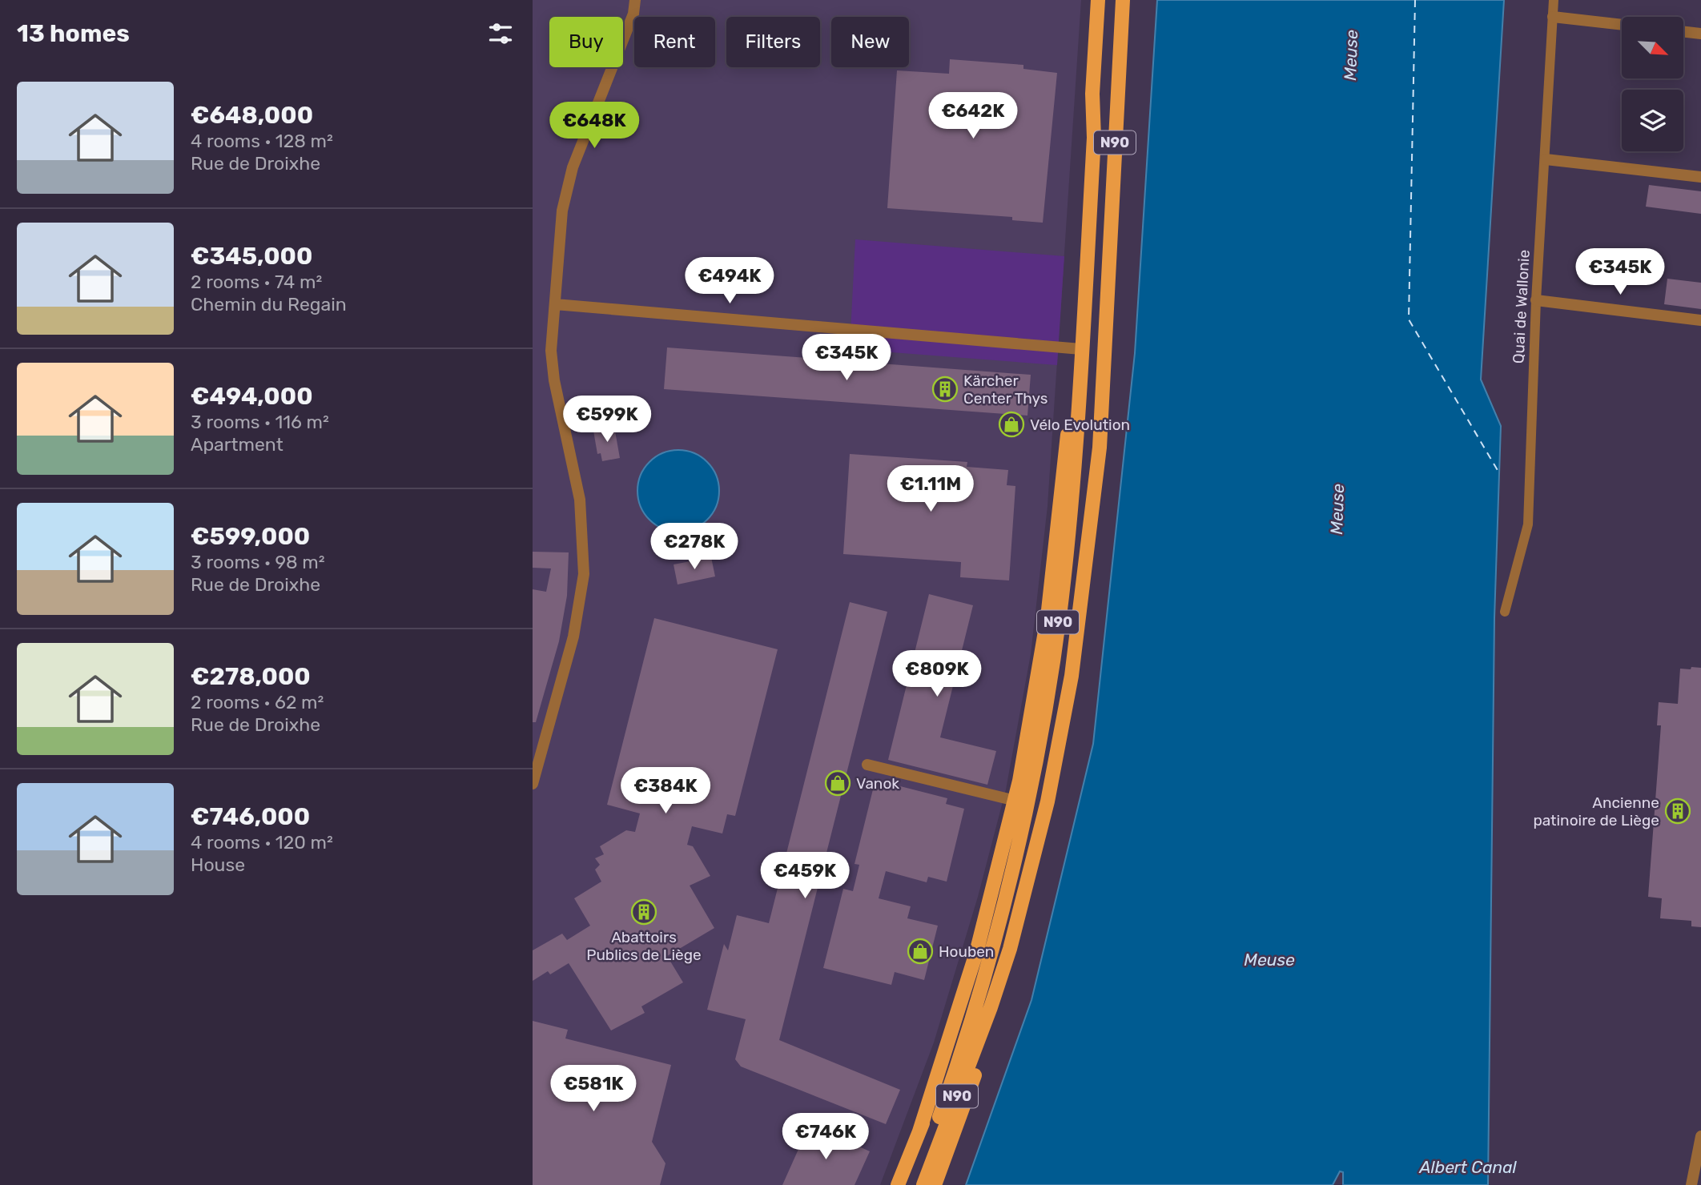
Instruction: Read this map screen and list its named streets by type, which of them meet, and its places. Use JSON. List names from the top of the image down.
{
  "streets": {
    "main road": ["N90"],
    "street": ["Quai de Wallonie"]
  },
  "water": ["Meuse", "Albert Canal"],
  "places": {
    "building": ["Kärcher Center Thys", "Ancienne patinoire de Liège", "Abattoirs Publics de Liège"],
    "shop": ["Vélo Evolution", "Vanok", "Houben"]
  },
  "north": "bottom right",
  "page": {
    "heading": "13 homes",
    "chip": [
      "Buy",
      "Rent",
      "Filters",
      "New"
    ],
    "list": [
      {
        "name": "€648,000",
        "note": "4 rooms · 128 m² · Rue de Droixhe"
      },
      {
        "name": "€345,000",
        "note": "2 rooms · 74 m² · Chemin du Regain"
      },
      {
        "name": "€494,000",
        "note": "3 rooms · 116 m² · Apartment"
      },
      {
        "name": "€599,000",
        "note": "3 rooms · 98 m² · Rue de Droixhe"
      },
      {
        "name": "€278,000",
        "note": "2 rooms · 62 m² · Rue de Droixhe"
      },
      {
        "name": "€746,000",
        "note": "4 rooms · 120 m² · House"
      }
    ],
    "price": [
      "€642K",
      "€648K",
      "€345K",
      "€494K",
      "€345K",
      "€599K",
      "€1.11M",
      "€278K",
      "€809K",
      "€384K",
      "€459K",
      "€581K",
      "€746K"
    ]
  }
}
